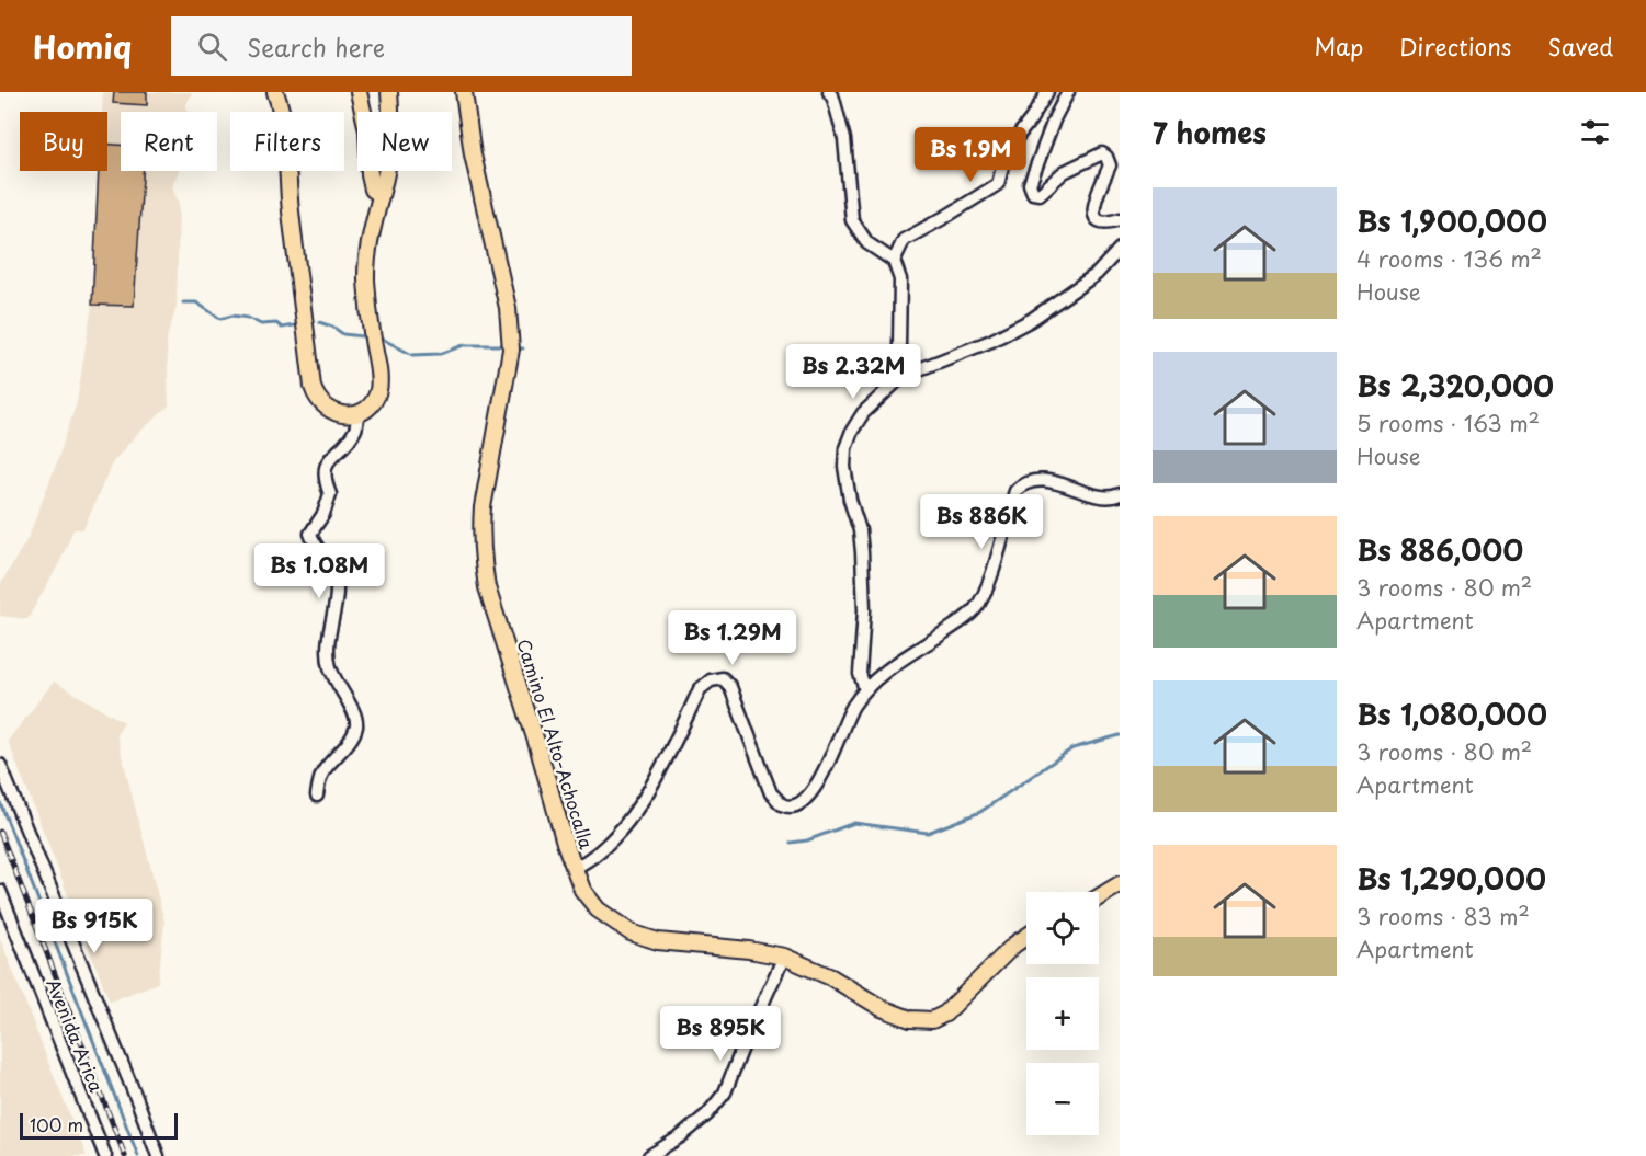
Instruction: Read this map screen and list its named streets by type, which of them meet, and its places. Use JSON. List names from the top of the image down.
{
  "streets": {
    "main road": ["Camino El Alto-Achocalla"],
    "street": ["Avenida Arica"]
  },
  "scale_bar": "100 m",
  "page": {
    "header": "Homiq",
    "search": "Search here",
    "nav": ["Map", "Directions", "Saved"],
    "heading": "7 homes",
    "chip": [
      "Buy",
      "Rent",
      "Filters",
      "New"
    ],
    "price": [
      "Bs 1.9M",
      "Bs 2.32M",
      "Bs 886K",
      "Bs 1.08M",
      "Bs 1.29M",
      "Bs 915K",
      "Bs 895K"
    ],
    "list": [
      {
        "name": "Bs 1,900,000",
        "note": "4 rooms · 136 m² · House"
      },
      {
        "name": "Bs 2,320,000",
        "note": "5 rooms · 163 m² · House"
      },
      {
        "name": "Bs 886,000",
        "note": "3 rooms · 80 m² · Apartment"
      },
      {
        "name": "Bs 1,080,000",
        "note": "3 rooms · 80 m² · Apartment"
      },
      {
        "name": "Bs 1,290,000",
        "note": "3 rooms · 83 m² · Apartment"
      }
    ],
    "map_buttons": ["+", "−"],
    "scale": "100 m"
  }
}
